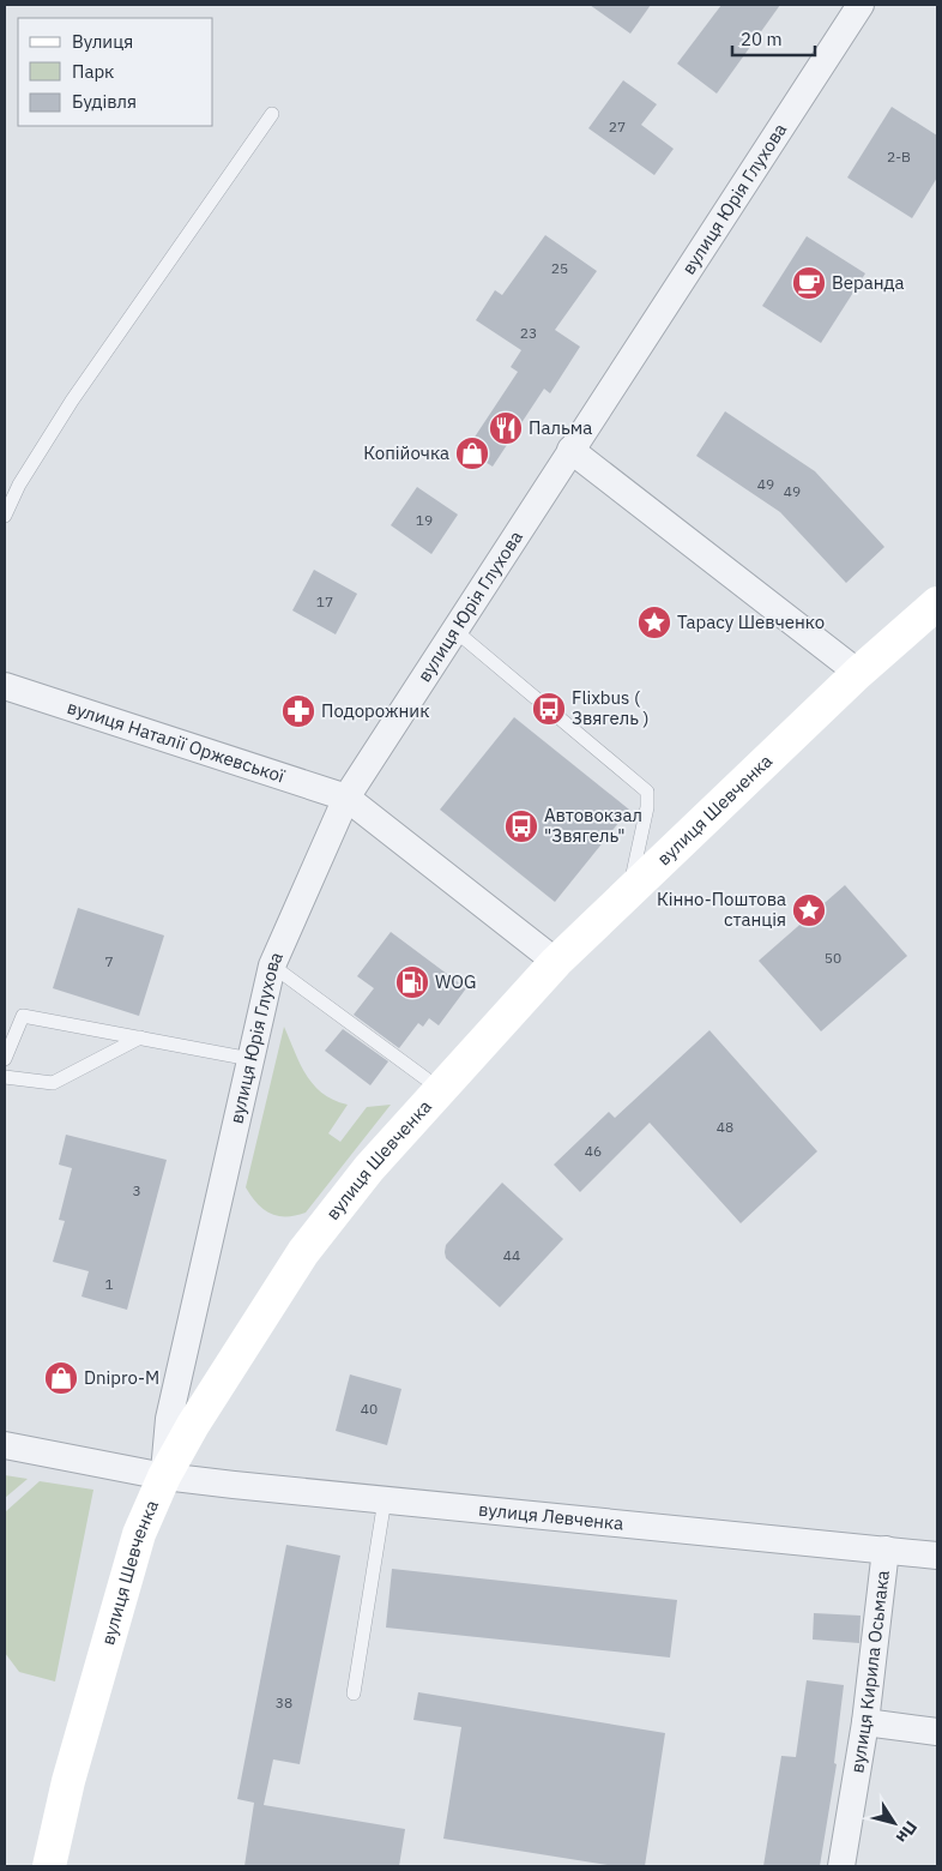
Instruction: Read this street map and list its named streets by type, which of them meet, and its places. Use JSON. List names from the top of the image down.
{
  "streets": {
    "main road": ["вулиця Шевченка"],
    "street": [
      "вулиця Юрія Глухова",
      "вулиця Наталії Оржевської",
      "вулиця Левченка",
      "вулиця Кирила Осьмака"
    ]
  },
  "crossings": [
    ["вулиця Юрія Глухова", "вулиця Наталії Оржевської"],
    ["вулиця Юрія Глухова", "вулиця Шевченка"],
    ["вулиця Юрія Глухова", "вулиця Левченка"],
    ["вулиця Наталії Оржевської", "вулиця Шевченка"],
    ["вулиця Шевченка", "вулиця Левченка"],
    ["вулиця Левченка", "вулиця Кирила Осьмака"]
  ],
  "places": {
    "cafe": ["Веранда"],
    "restaurant": ["Пальма"],
    "shop": ["Копійочка", "Dnipro-M"],
    "place": ["Тарасу Шевченко", "Кінно-Поштова станція"],
    "bus stop": ["Flixbus ( Звягель )", "Автовокзал \"Звягель\""],
    "pharmacy": ["Подорожник"],
    "fuel station": ["WOG"]
  },
  "house_numbers": [
    "27",
    "2-В",
    "25",
    "23",
    "49",
    "49",
    "19",
    "17",
    "50",
    "7",
    "48",
    "46",
    "3",
    "44",
    "1",
    "40",
    "38"
  ],
  "legend": ["Вулиця", "Парк", "Будівля"],
  "scale_bar": "20 m",
  "north": "bottom right"
}
